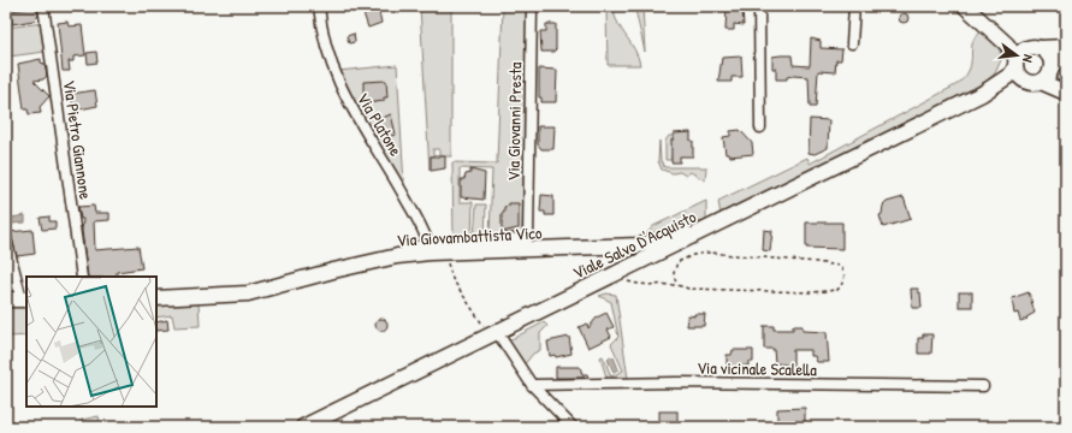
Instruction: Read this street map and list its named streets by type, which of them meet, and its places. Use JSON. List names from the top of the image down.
{
  "streets": {
    "street": [
      "Via Giovanni Presta",
      "Via Platone",
      "Via Pietro Giannone",
      "Via Giovambattista Vico",
      "Viale Salvo D'Acquisto",
      "Via vicinale Scalella"
    ]
  },
  "crossings": [
    ["Via Giovanni Presta", "Via Platone"],
    ["Via Giovanni Presta", "Via Giovambattista Vico"],
    ["Via Platone", "Via Giovambattista Vico"],
    ["Via Giovambattista Vico", "Viale Salvo D'Acquisto"]
  ],
  "north": "right"
}
